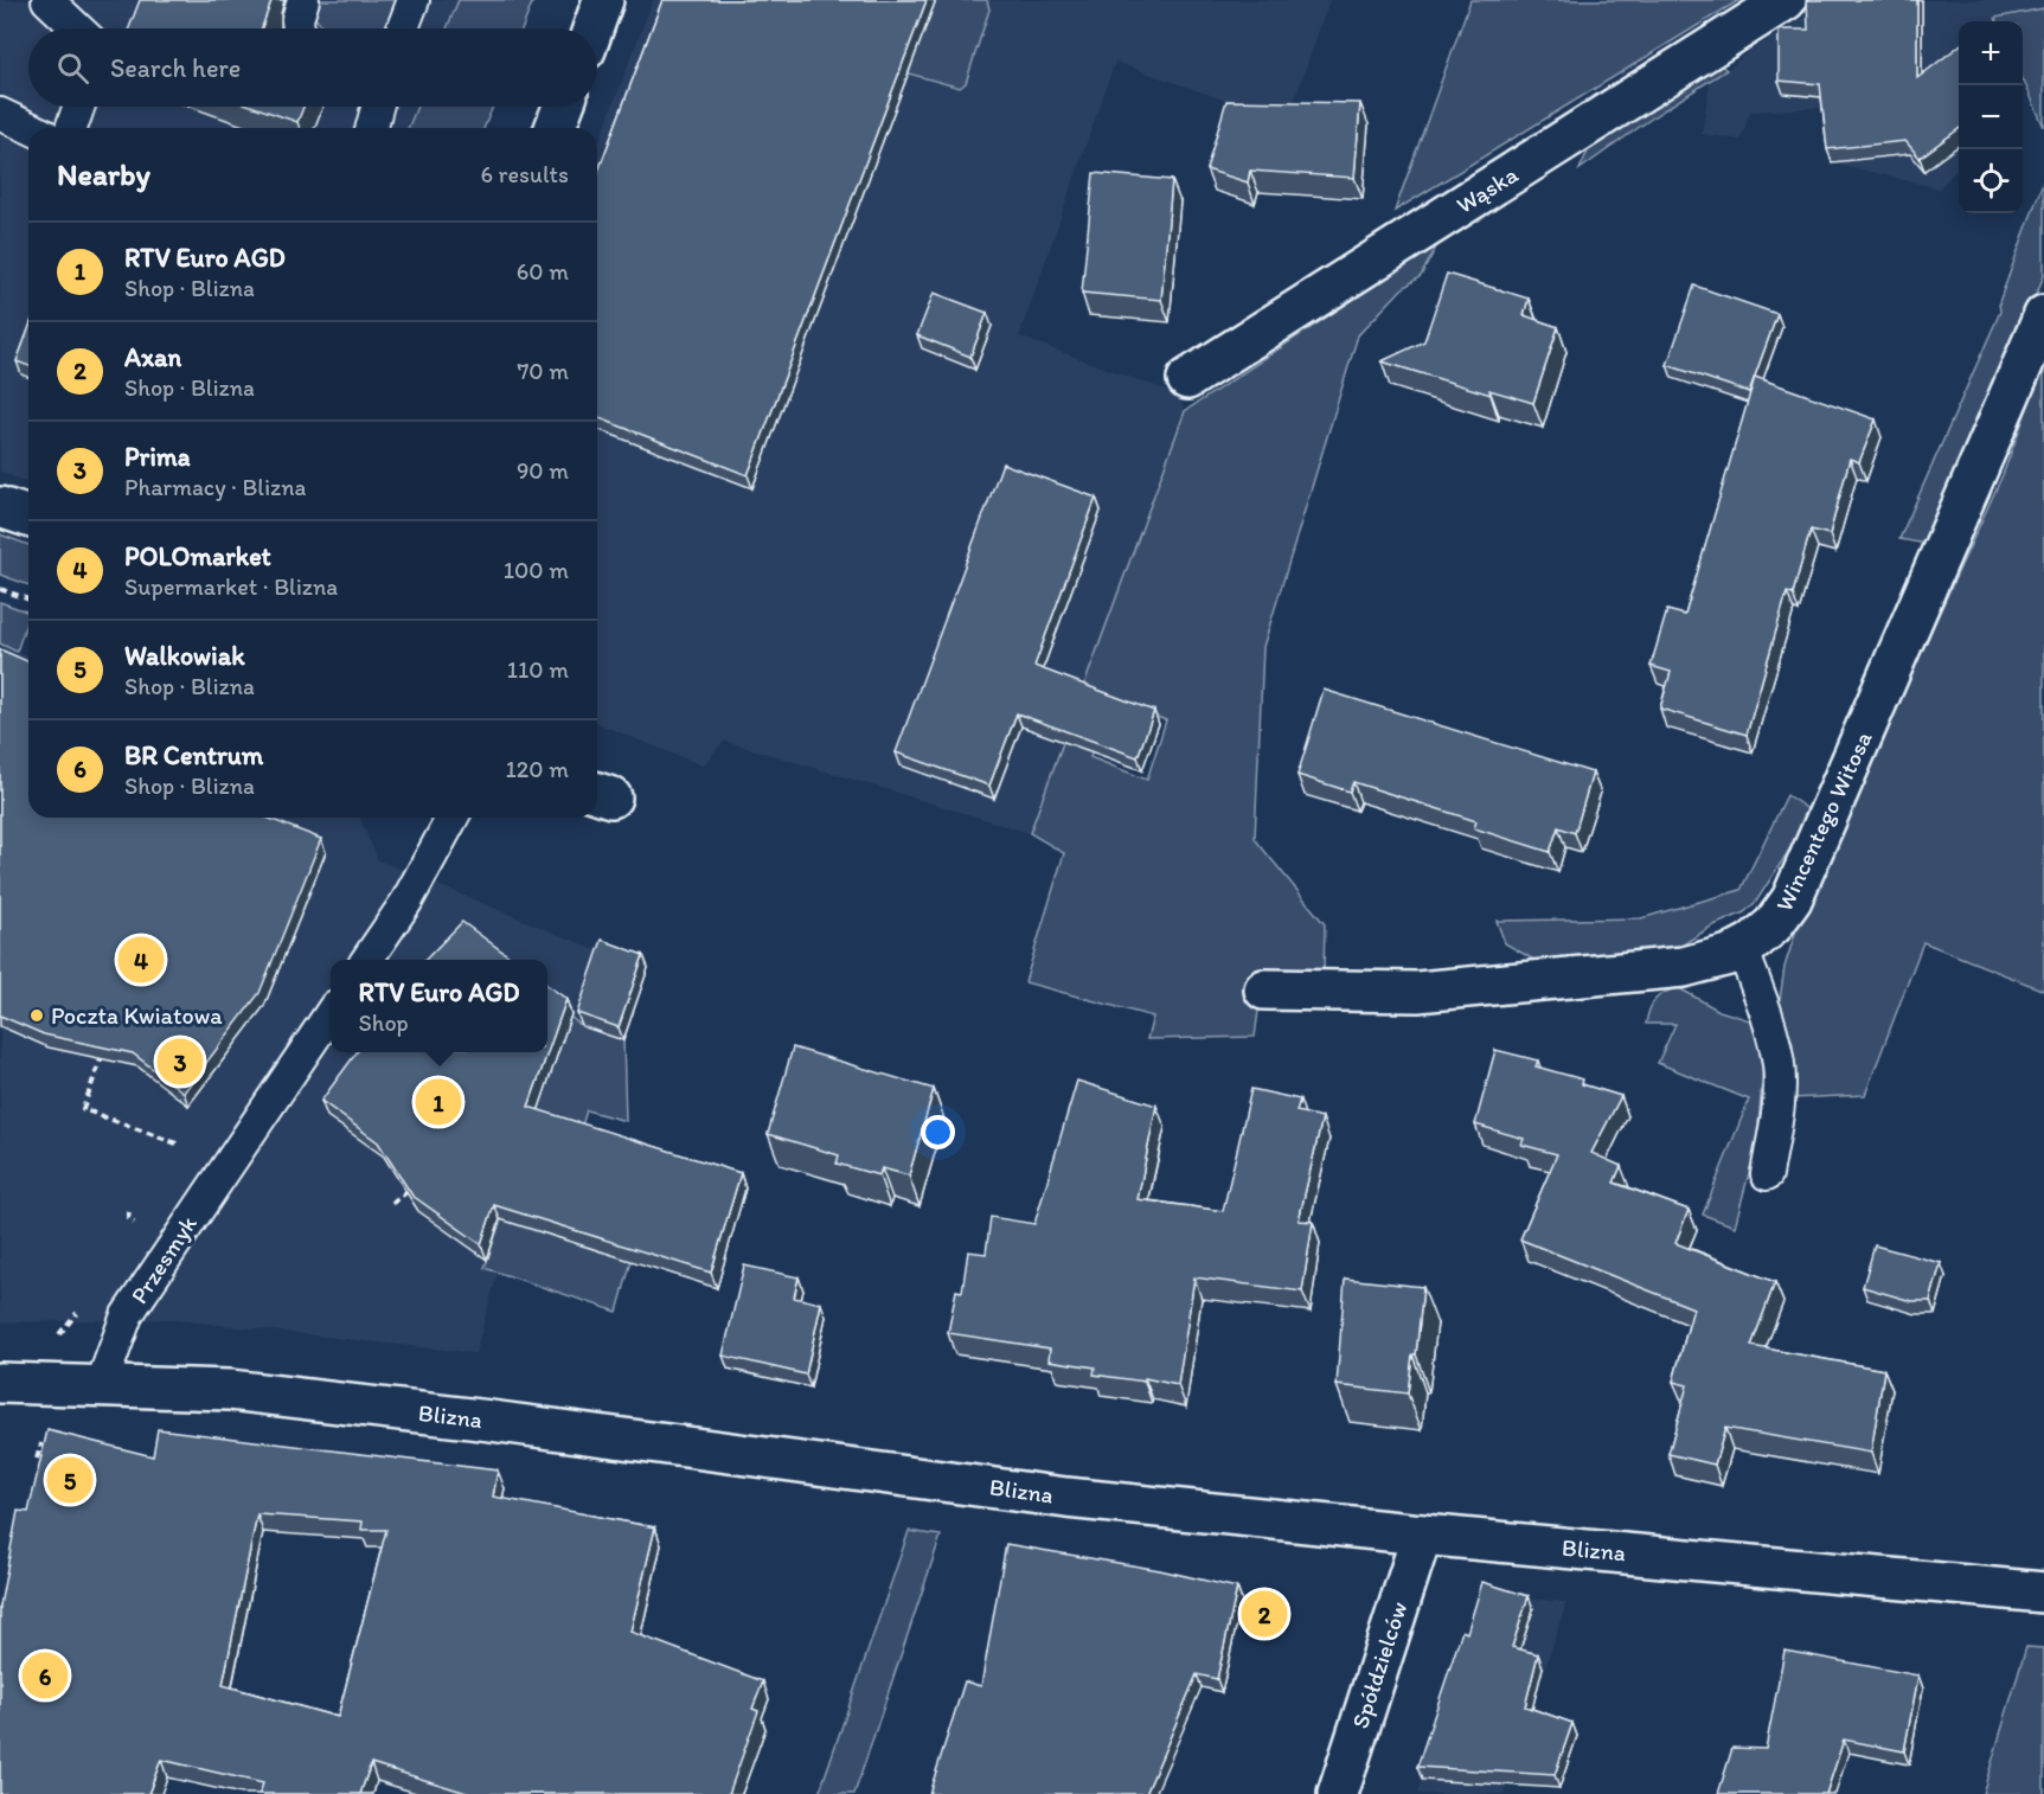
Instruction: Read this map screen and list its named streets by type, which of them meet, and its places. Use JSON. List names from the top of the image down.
{
  "streets": {
    "street": [
      "Wąska",
      "Wincentego Witosa",
      "Blizna",
      "Spółdzielców"
    ],
    "lane": ["Przesmyk"]
  },
  "crossings": [
    ["Przesmyk", "Blizna"],
    ["Blizna", "Spółdzielców"]
  ],
  "places": ["Poczta Kwiatowa"],
  "page": {
    "map_buttons": ["+", "−"],
    "search": "Search here",
    "heading": ["Nearby", "6 results"],
    "list": [
      {
        "mark": "1",
        "name": "RTV Euro AGD",
        "note": "Shop · Blizna",
        "value": "60 m"
      },
      {
        "mark": "2",
        "name": "Axan",
        "note": "Shop · Blizna",
        "value": "70 m"
      },
      {
        "mark": "3",
        "name": "Prima",
        "note": "Pharmacy · Blizna",
        "value": "90 m"
      },
      {
        "mark": "4",
        "name": "POLOmarket",
        "note": "Supermarket · Blizna",
        "value": "100 m"
      },
      {
        "mark": "5",
        "name": "Walkowiak",
        "note": "Shop · Blizna",
        "value": "110 m"
      },
      {
        "mark": "6",
        "name": "BR Centrum",
        "note": "Shop · Blizna",
        "value": "120 m"
      }
    ],
    "pins": [
      "4",
      "3",
      "1",
      "5",
      "2",
      "6"
    ],
    "popup": ["RTV Euro AGD", "Shop"]
  }
}
